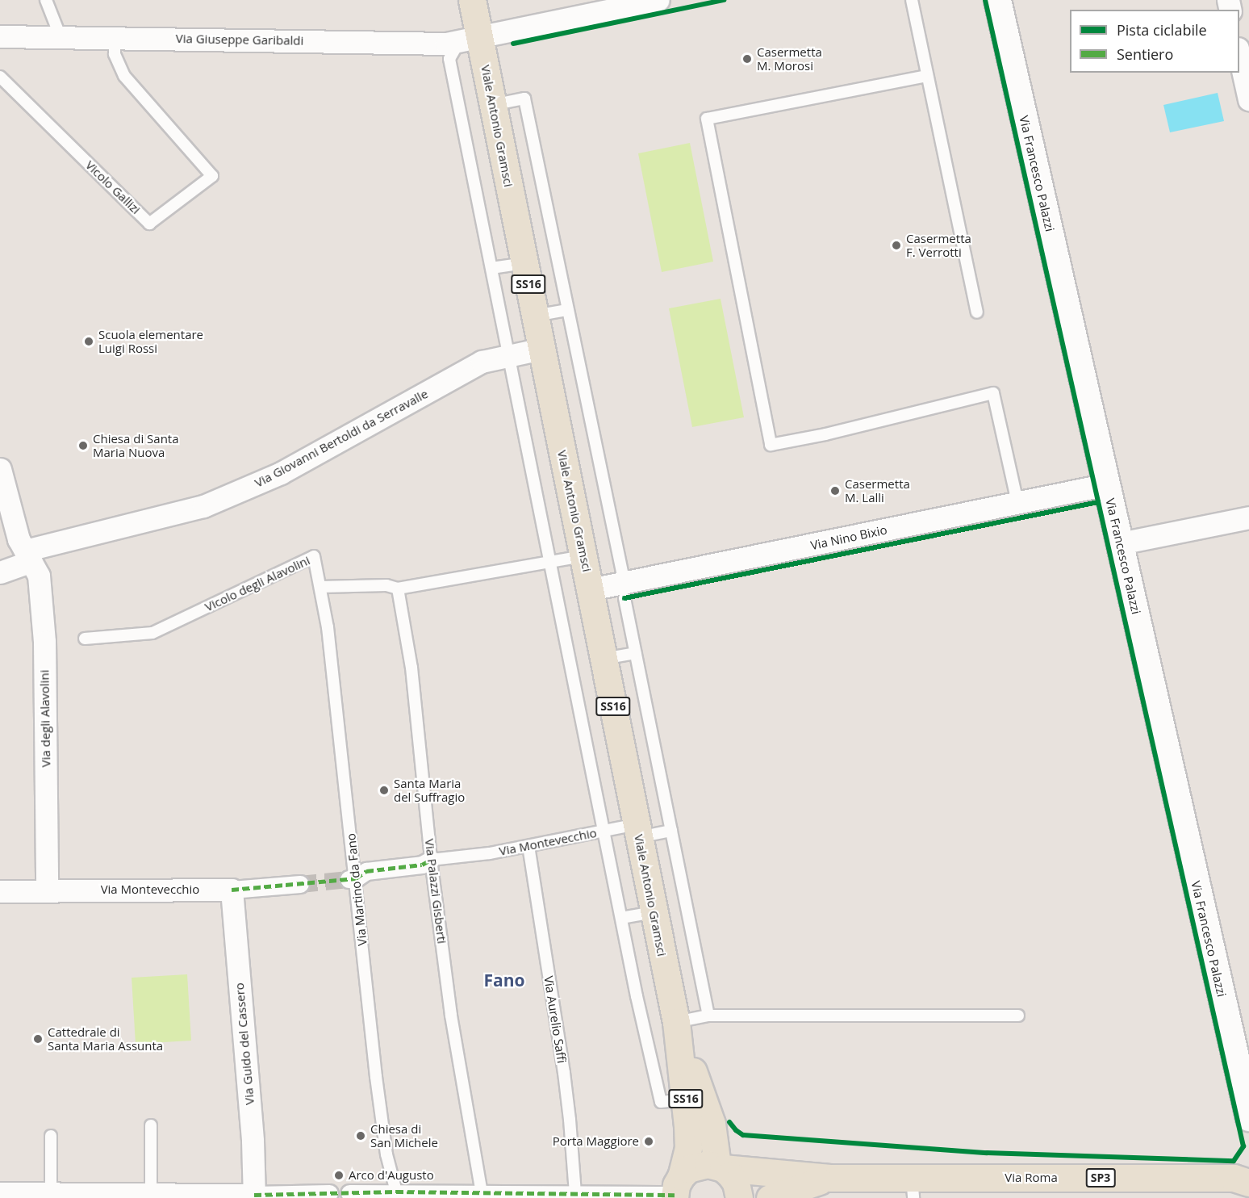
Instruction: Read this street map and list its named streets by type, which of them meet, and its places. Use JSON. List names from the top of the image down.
{
  "streets": {
    "main road": [
      "Viale Antonio Gramsci",
      "SS16",
      "Via Roma",
      "SP3"
    ],
    "street": [
      "Via Giuseppe Garibaldi",
      "Via Francesco Palazzi",
      "Via Giovanni Bertoldi da Serravalle",
      "Via Nino Bixio",
      "Via degli Alavolini",
      "Via Montevecchio",
      "Via Guido del Cassero"
    ],
    "lane": [
      "Vicolo Gallizi",
      "Vicolo degli Alavolini",
      "Via Martino da Fano",
      "Via Palazzi Gisberti",
      "Via Aurelio Saffi"
    ]
  },
  "crossings": [
    ["Via Giuseppe Garibaldi", "Viale Antonio Gramsci"],
    ["Via Giuseppe Garibaldi", "Vicolo Gallizi"],
    ["Viale Antonio Gramsci", "SS16"],
    ["Viale Antonio Gramsci", "Via Giovanni Bertoldi da Serravalle"],
    ["Viale Antonio Gramsci", "Via Nino Bixio"],
    ["Viale Antonio Gramsci", "Via Montevecchio"],
    ["Viale Antonio Gramsci", "Via Roma"],
    ["Via Francesco Palazzi", "Via Nino Bixio"],
    ["SS16", "Via Roma"],
    ["Via Giovanni Bertoldi da Serravalle", "Via degli Alavolini"],
    ["Vicolo degli Alavolini", "Via Martino da Fano"],
    ["Via degli Alavolini", "Via Montevecchio"],
    ["Via Montevecchio", "Via Palazzi Gisberti"],
    ["Via Montevecchio", "Via Aurelio Saffi"],
    ["Via Montevecchio", "Via Guido del Cassero"]
  ],
  "districts": ["Fano"],
  "places": [
    "Casermetta M. Morosi",
    "Casermetta F. Verrotti",
    "Scuola elementare Luigi Rossi",
    "Chiesa di Santa Maria Nuova",
    "Casermetta M. Lalli",
    "Santa Maria del Suffragio",
    "Cattedrale di Santa Maria Assunta",
    "Chiesa di San Michele",
    "Porta Maggiore",
    "Arco d'Augusto"
  ],
  "legend": ["Pista ciclabile", "Sentiero"]
}
